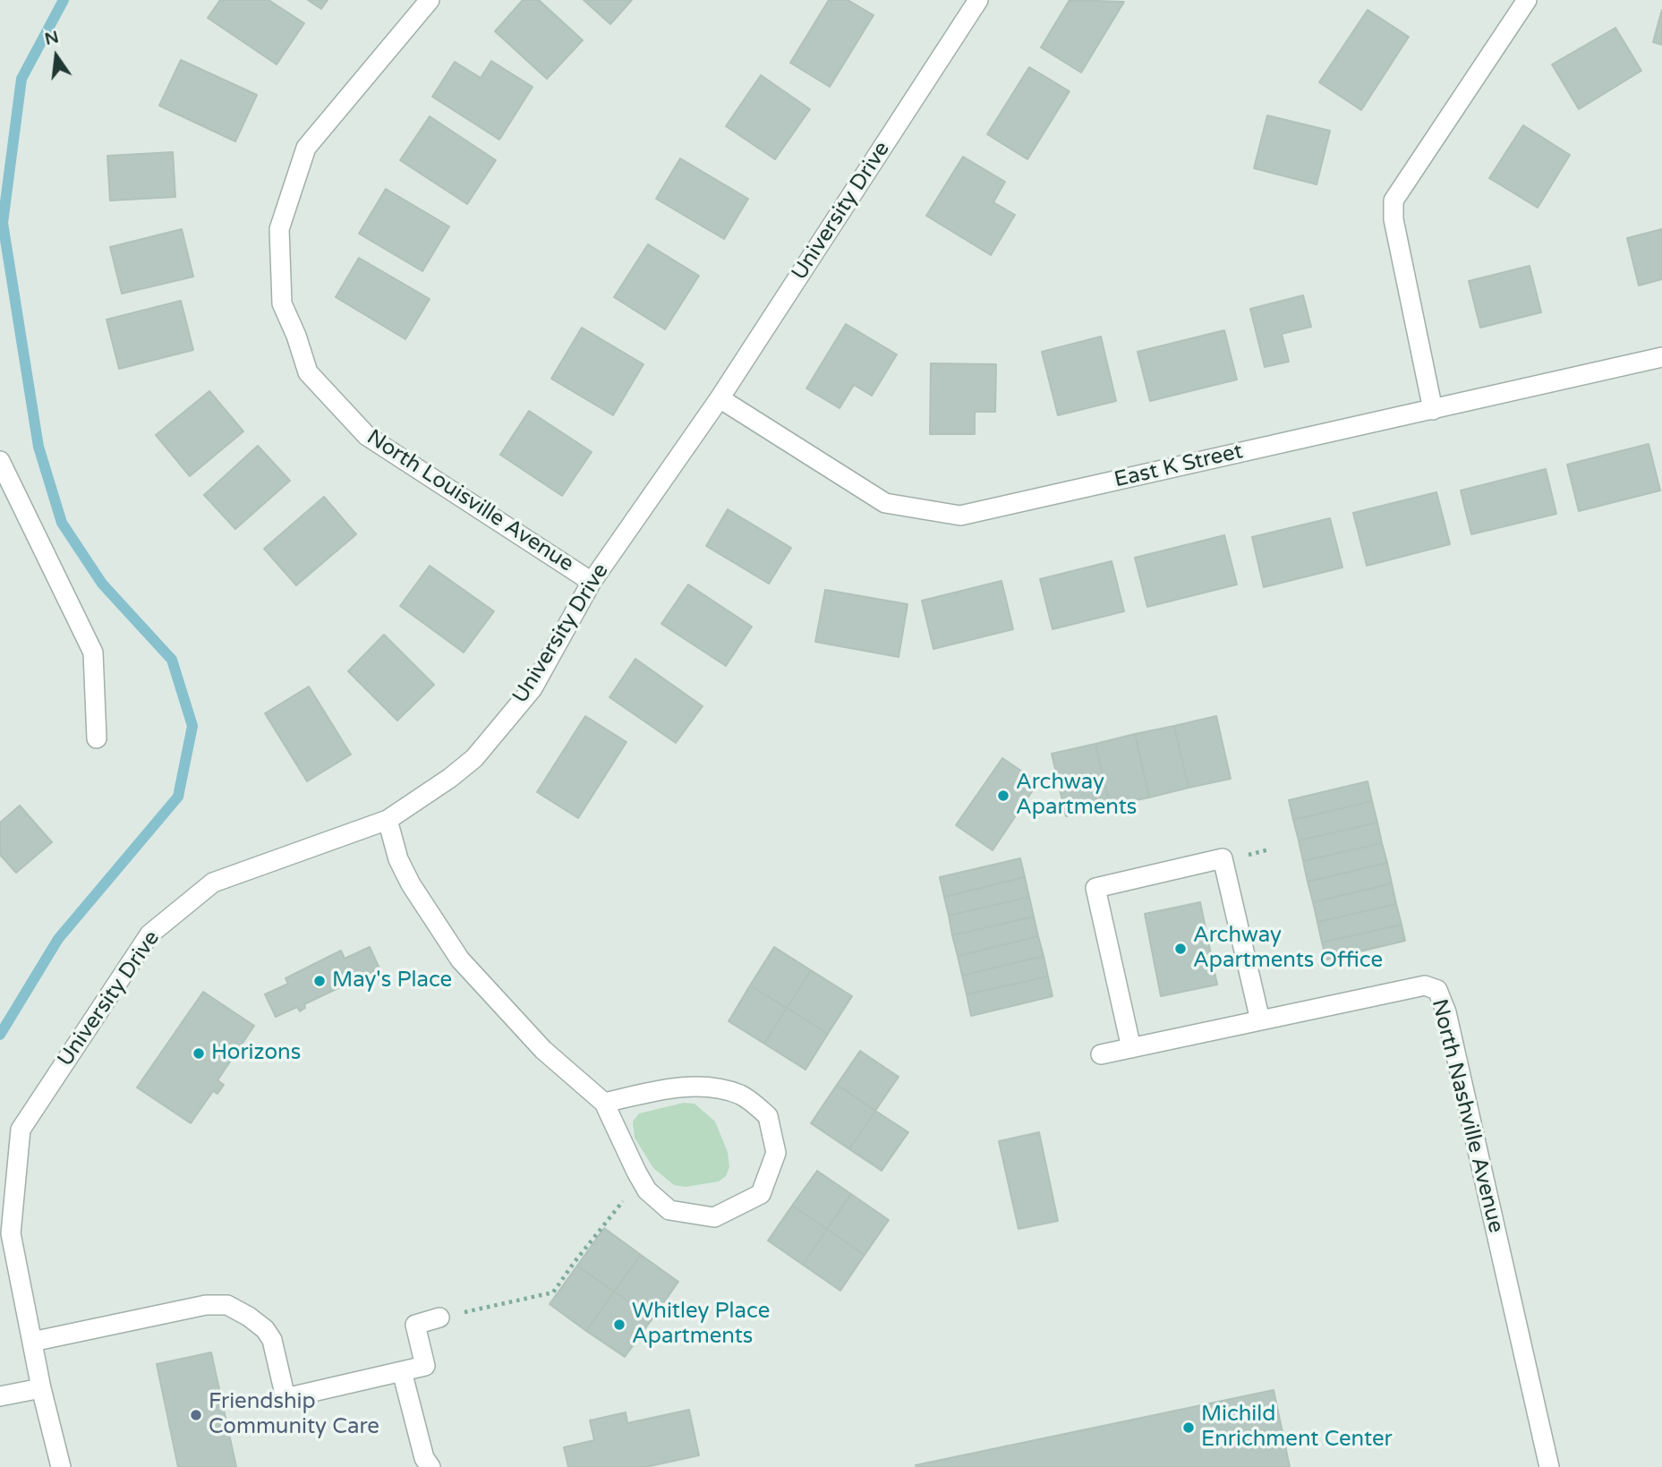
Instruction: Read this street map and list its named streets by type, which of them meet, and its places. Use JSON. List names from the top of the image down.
{
  "streets": {
    "street": [
      "University Drive",
      "East K Street",
      "North Louisville Avenue",
      "North Nashville Avenue"
    ]
  },
  "crossings": [
    ["University Drive", "East K Street"],
    ["University Drive", "North Louisville Avenue"]
  ],
  "places": [
    "Archway Apartments",
    "Archway Apartments Office",
    "May's Place",
    "Horizons",
    "Whitley Place Apartments",
    "Friendship Community Care",
    "Michild Enrichment Center"
  ],
  "north": "top"
}
